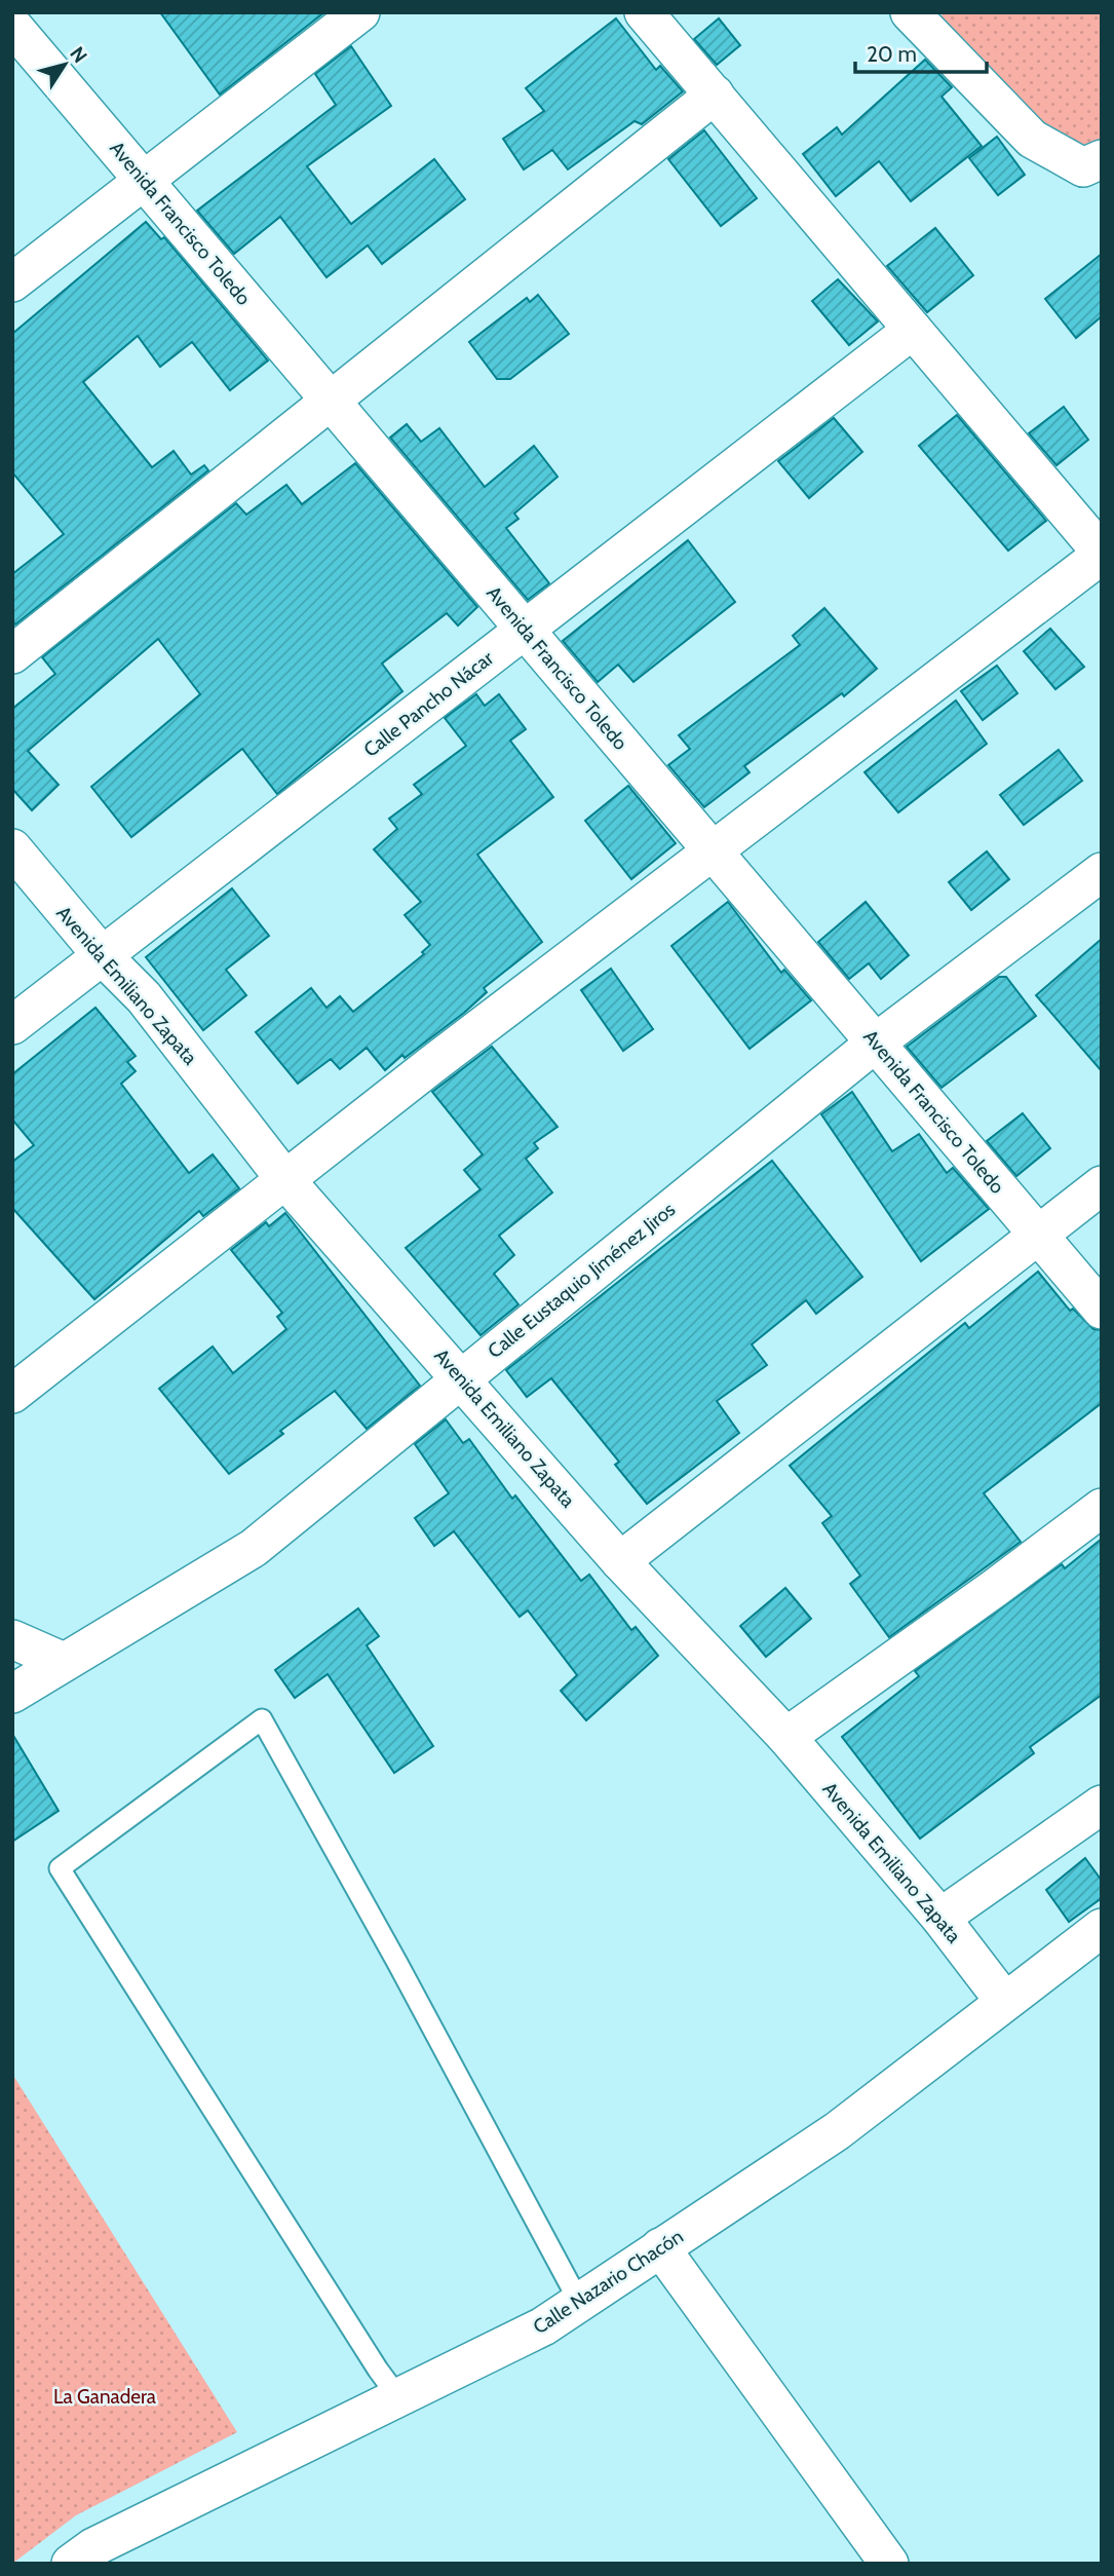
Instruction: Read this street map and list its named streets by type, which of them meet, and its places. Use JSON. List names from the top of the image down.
{
  "streets": {
    "street": [
      "Avenida Francisco Toledo",
      "Calle Pancho Nácar",
      "Avenida Emiliano Zapata",
      "Calle Eustaquio Jiménez Jiros",
      "Calle Nazario Chacón"
    ]
  },
  "crossings": [
    ["Avenida Francisco Toledo", "Calle Pancho Nácar"],
    ["Avenida Francisco Toledo", "Calle Eustaquio Jiménez Jiros"],
    ["Calle Pancho Nácar", "Avenida Emiliano Zapata"],
    ["Avenida Emiliano Zapata", "Calle Eustaquio Jiménez Jiros"],
    ["Avenida Emiliano Zapata", "Calle Nazario Chacón"]
  ],
  "parks": ["La Ganadera"],
  "scale_bar": "20 m",
  "north": "top right"
}
